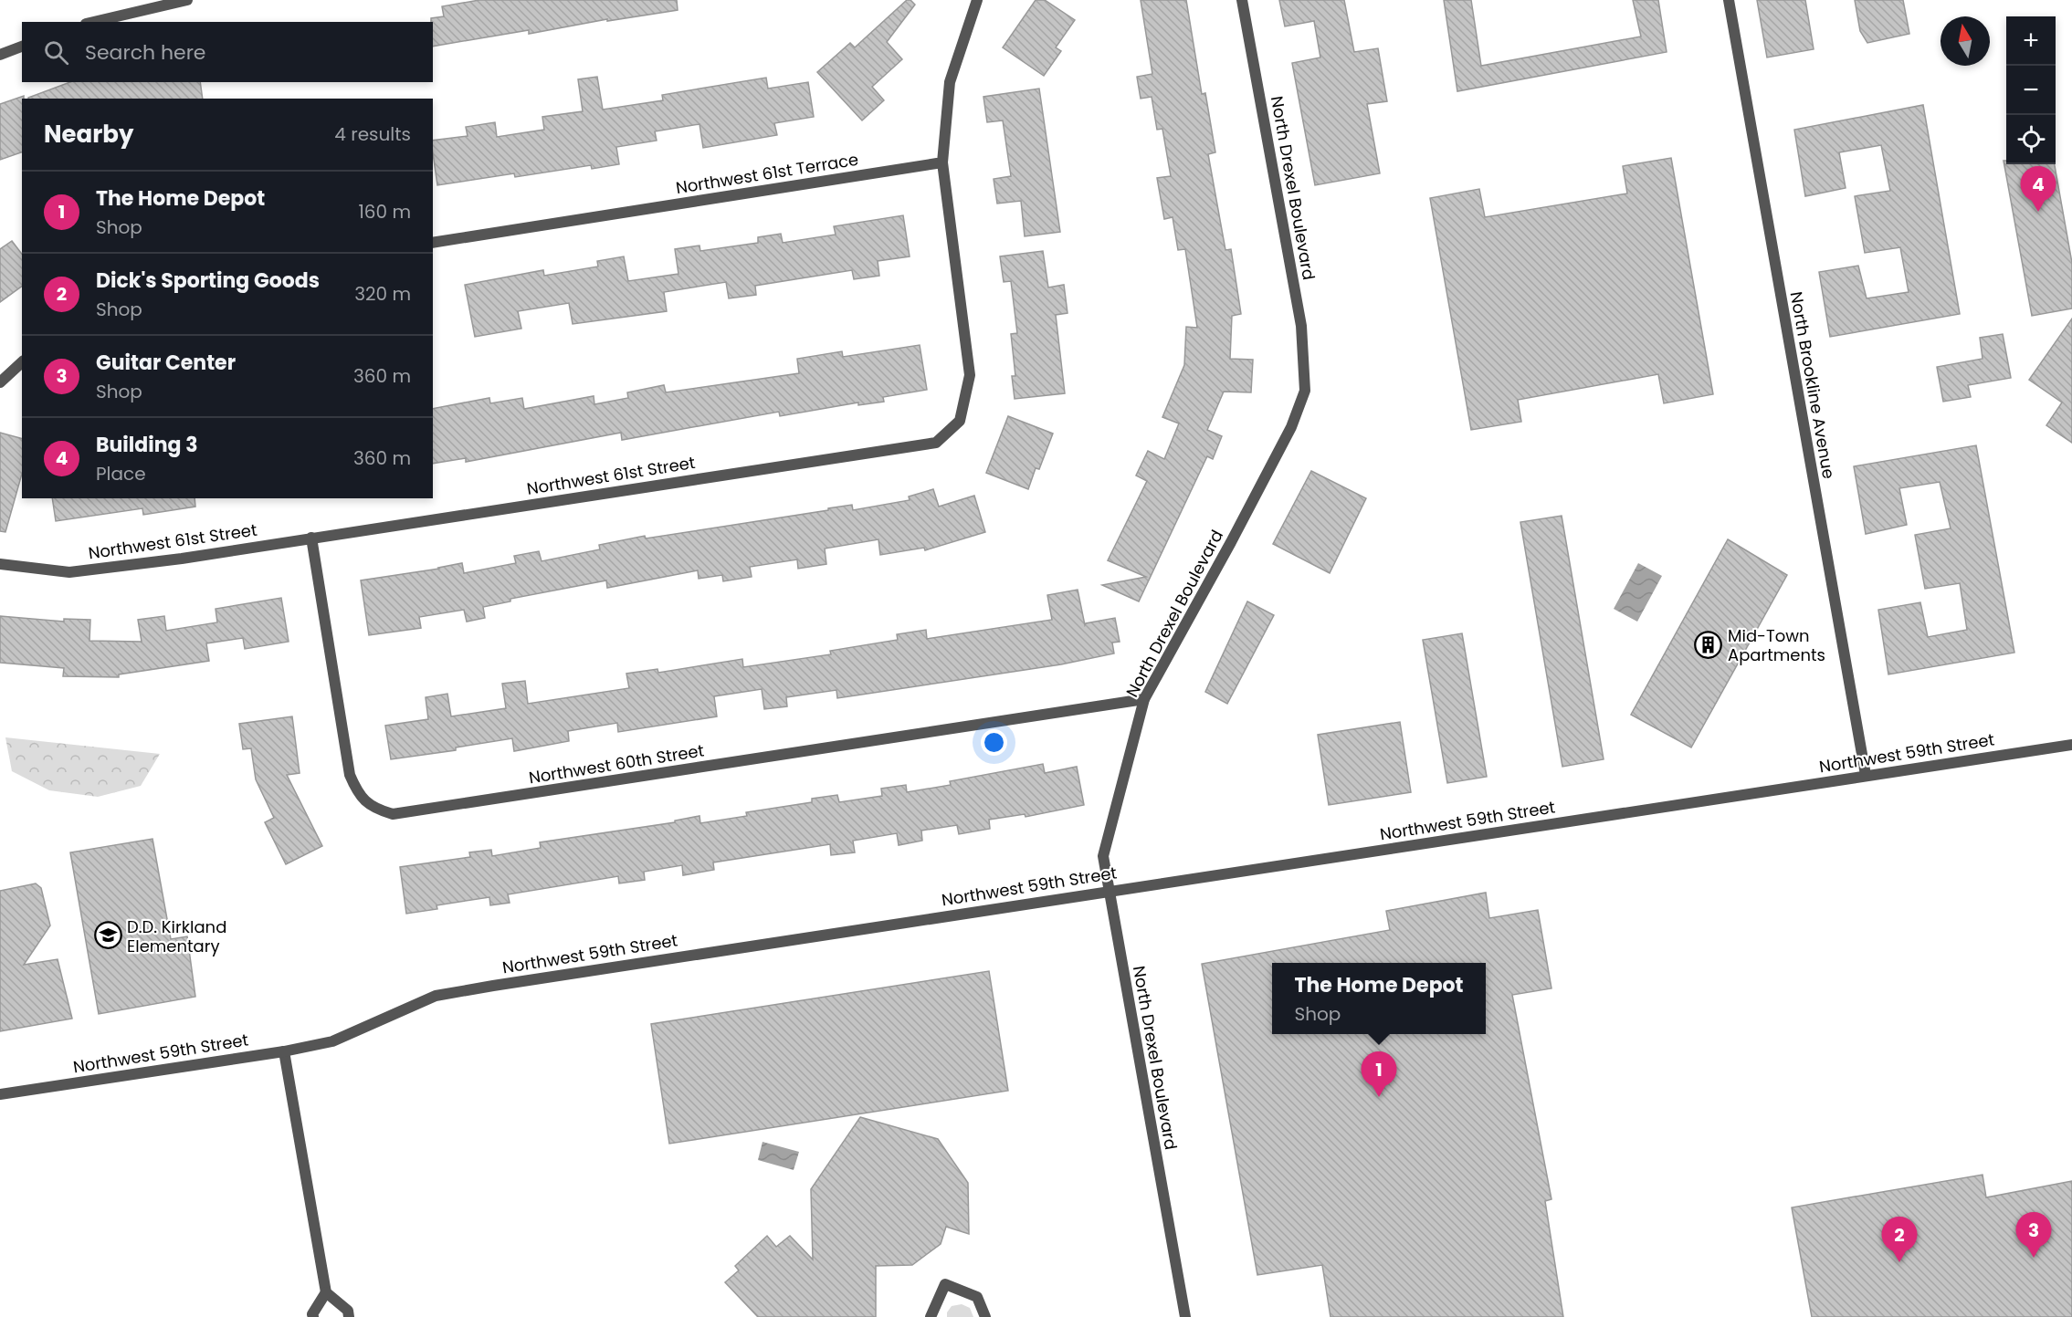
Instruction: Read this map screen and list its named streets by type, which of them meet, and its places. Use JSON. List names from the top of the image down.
{
  "streets": {
    "street": [
      "Northwest 61st Terrace",
      "North Drexel Boulevard",
      "North Brookline Avenue",
      "Northwest 61st Street",
      "Northwest 59th Street",
      "Northwest 60th Street"
    ]
  },
  "crossings": [
    ["Northwest 61st Terrace", "Northwest 61st Street"],
    ["North Drexel Boulevard", "Northwest 59th Street"],
    ["North Drexel Boulevard", "Northwest 60th Street"],
    ["North Brookline Avenue", "Northwest 59th Street"],
    ["Northwest 61st Street", "Northwest 60th Street"]
  ],
  "places": {
    "building": ["Mid-Town Apartments"],
    "school or university": ["D.D. Kirkland Elementary"]
  },
  "north": "top",
  "page": {
    "map_buttons": ["+", "−"],
    "search": "Search here",
    "heading": ["Nearby", "4 results"],
    "pins": [
      "4",
      "1",
      "3",
      "2"
    ],
    "list": [
      {
        "mark": "1",
        "name": "The Home Depot",
        "note": "Shop",
        "value": "160 m"
      },
      {
        "mark": "2",
        "name": "Dick's Sporting Goods",
        "note": "Shop",
        "value": "320 m"
      },
      {
        "mark": "3",
        "name": "Guitar Center",
        "note": "Shop",
        "value": "360 m"
      },
      {
        "mark": "4",
        "name": "Building 3",
        "note": "Place",
        "value": "360 m"
      }
    ],
    "popup": ["The Home Depot", "Shop"]
  }
}
